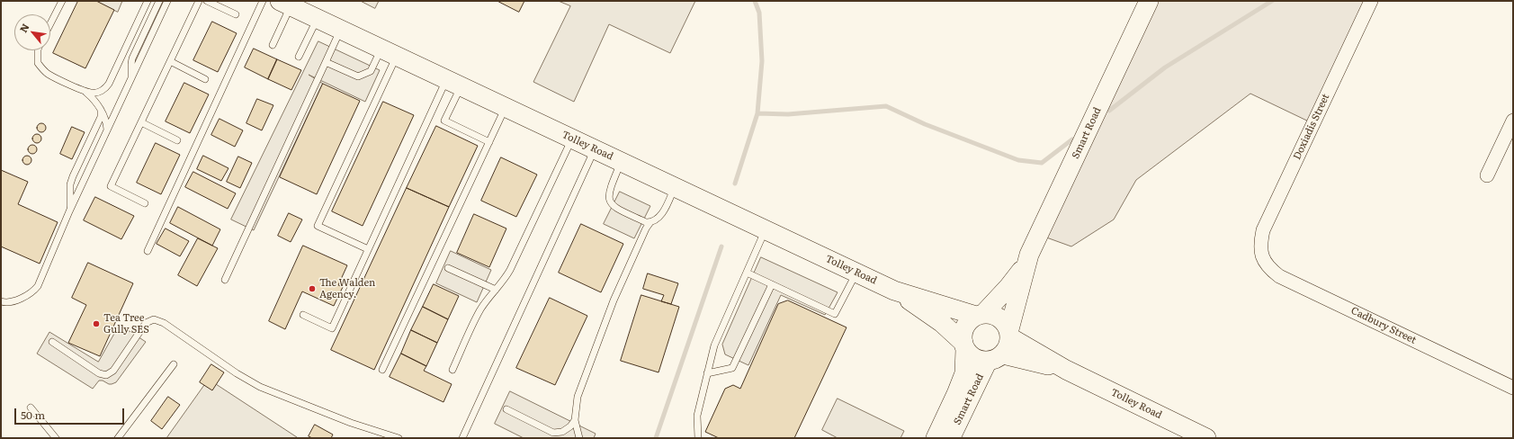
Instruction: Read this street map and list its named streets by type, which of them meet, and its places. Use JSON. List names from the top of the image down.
{
  "streets": {
    "main road": ["Smart Road", "Tolley Road"],
    "street": ["Doxiadis Street", "Cadbury Street"]
  },
  "crossings": [
    ["Doxiadis Street", "Cadbury Street"],
    ["Smart Road", "Tolley Road"]
  ],
  "places": ["The Walden Agency.", "Tea Tree Gully SES"],
  "scale_bar": "50 m",
  "north": "top left"
}
